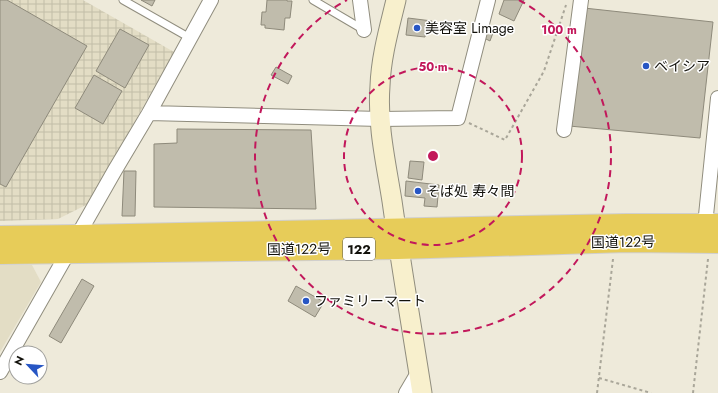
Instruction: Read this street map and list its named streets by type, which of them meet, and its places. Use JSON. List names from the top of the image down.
{
  "streets": {
    "highway": ["国道122号", "122"]
  },
  "places": [
    "美容室 Limage",
    "ベイシア",
    "そば処 寿々間",
    "ファミリーマート"
  ],
  "north": "top left",
  "rings": ["100 m", "50 m"]
}
